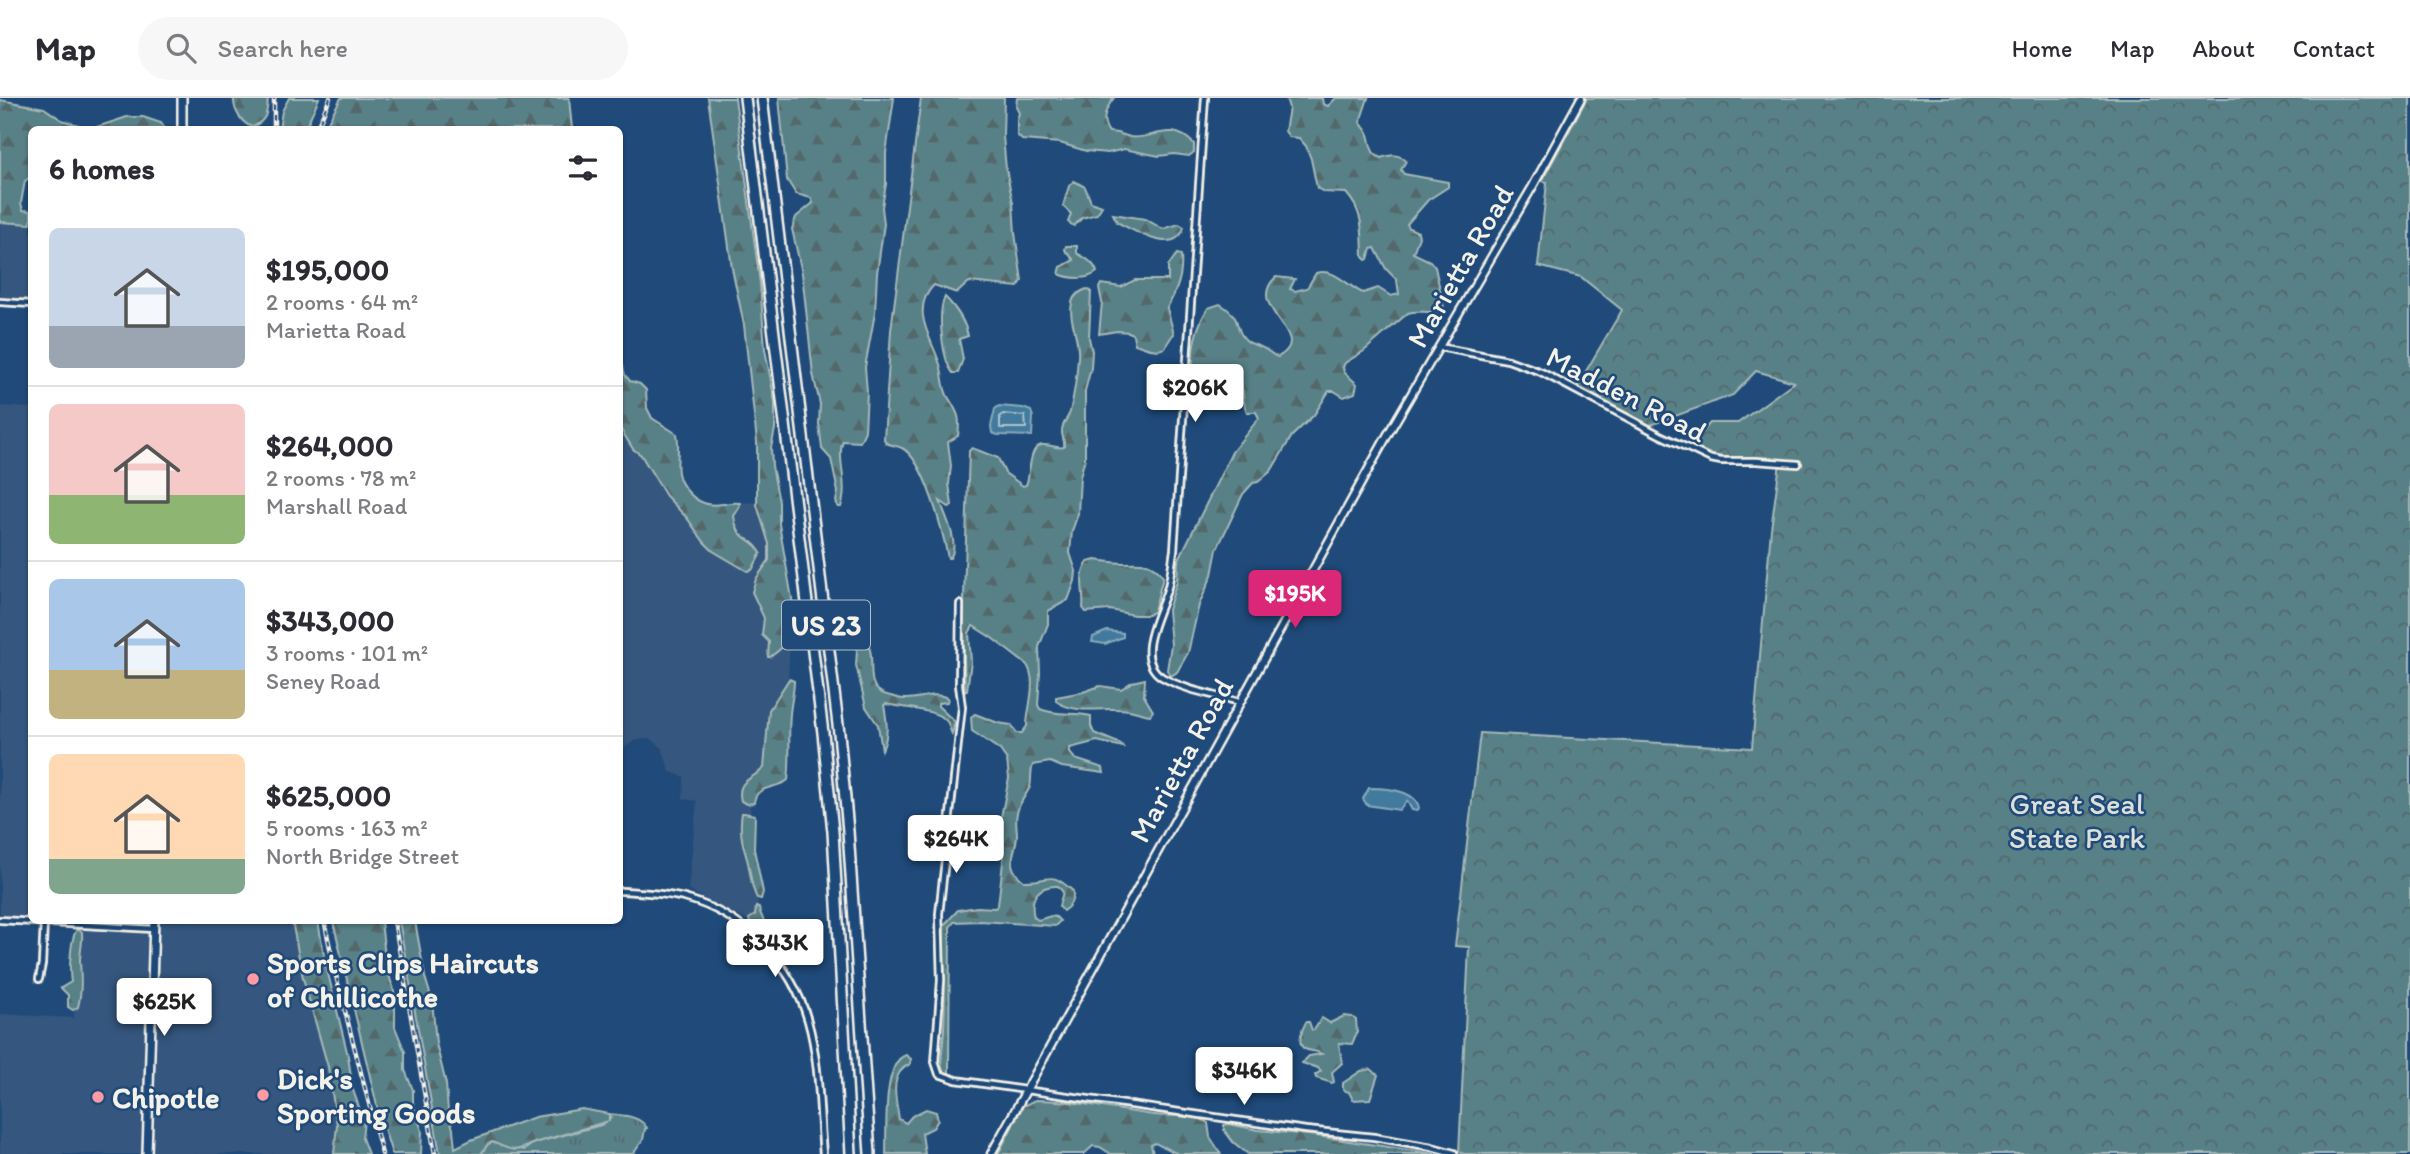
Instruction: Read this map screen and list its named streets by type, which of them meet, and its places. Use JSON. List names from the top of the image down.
{
  "streets": {
    "highway": ["US 23"],
    "street": ["Marietta Road", "Madden Road"]
  },
  "crossings": [
    ["Marietta Road", "Madden Road"]
  ],
  "parks": ["Great Seal State Park"],
  "places": ["Sports Clips Haircuts of Chillicothe", "Dick's Sporting Goods", "Chipotle"],
  "page": {
    "header": "Map",
    "search": "Search here",
    "nav": [
      "Home",
      "Map",
      "About",
      "Contact"
    ],
    "heading": "6 homes",
    "list": [
      {
        "name": "$195,000",
        "note": "2 rooms · 64 m² · Marietta Road"
      },
      {
        "name": "$264,000",
        "note": "2 rooms · 78 m² · Marshall Road"
      },
      {
        "name": "$343,000",
        "note": "3 rooms · 101 m² · Seney Road"
      },
      {
        "name": "$625,000",
        "note": "5 rooms · 163 m² · North Bridge Street"
      }
    ],
    "price": [
      "$206K",
      "$195K",
      "$264K",
      "$343K",
      "$625K",
      "$346K"
    ]
  }
}
